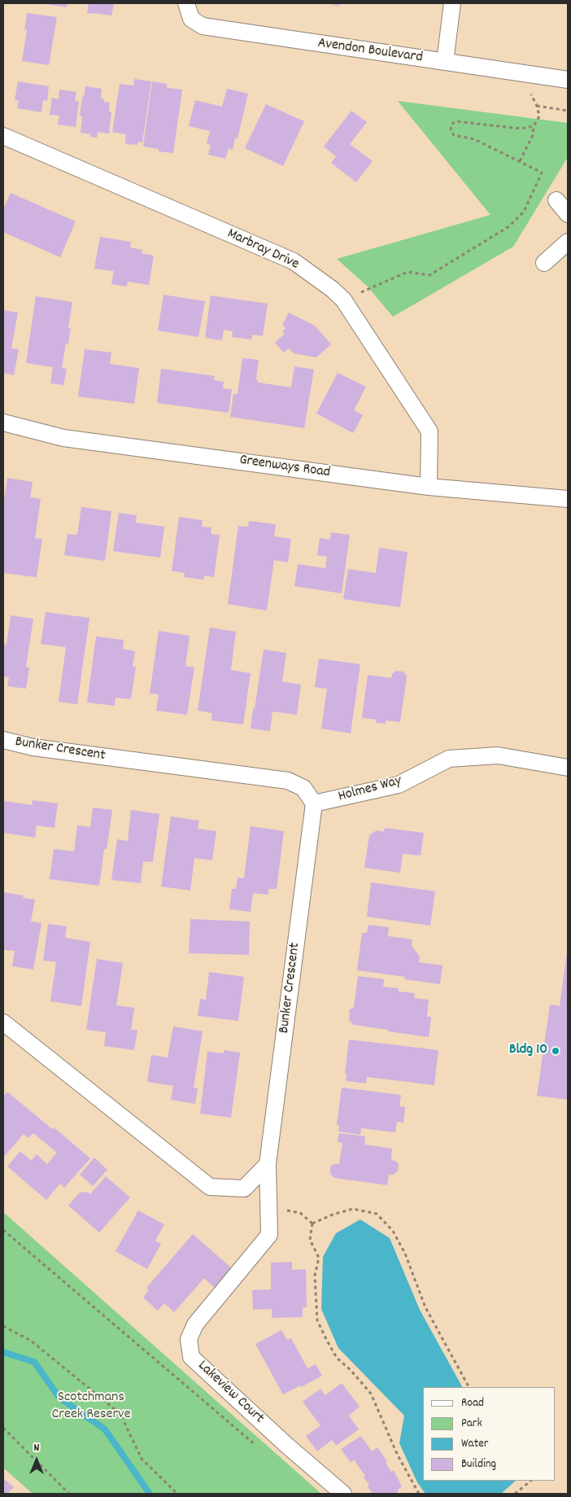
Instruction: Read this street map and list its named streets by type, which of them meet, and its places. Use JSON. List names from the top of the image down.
{
  "streets": {
    "street": [
      "Avendon Boulevard",
      "Marbray Drive",
      "Greenways Road",
      "Bunker Crescent",
      "Holmes Way",
      "Lakeview Court"
    ]
  },
  "crossings": [
    ["Marbray Drive", "Greenways Road"],
    ["Bunker Crescent", "Holmes Way"],
    ["Bunker Crescent", "Lakeview Court"]
  ],
  "parks": ["Scotchmans Creek Reserve"],
  "places": ["Bldg 10"],
  "legend": [
    "Road",
    "Park",
    "Water",
    "Building"
  ],
  "north": "top"
}
